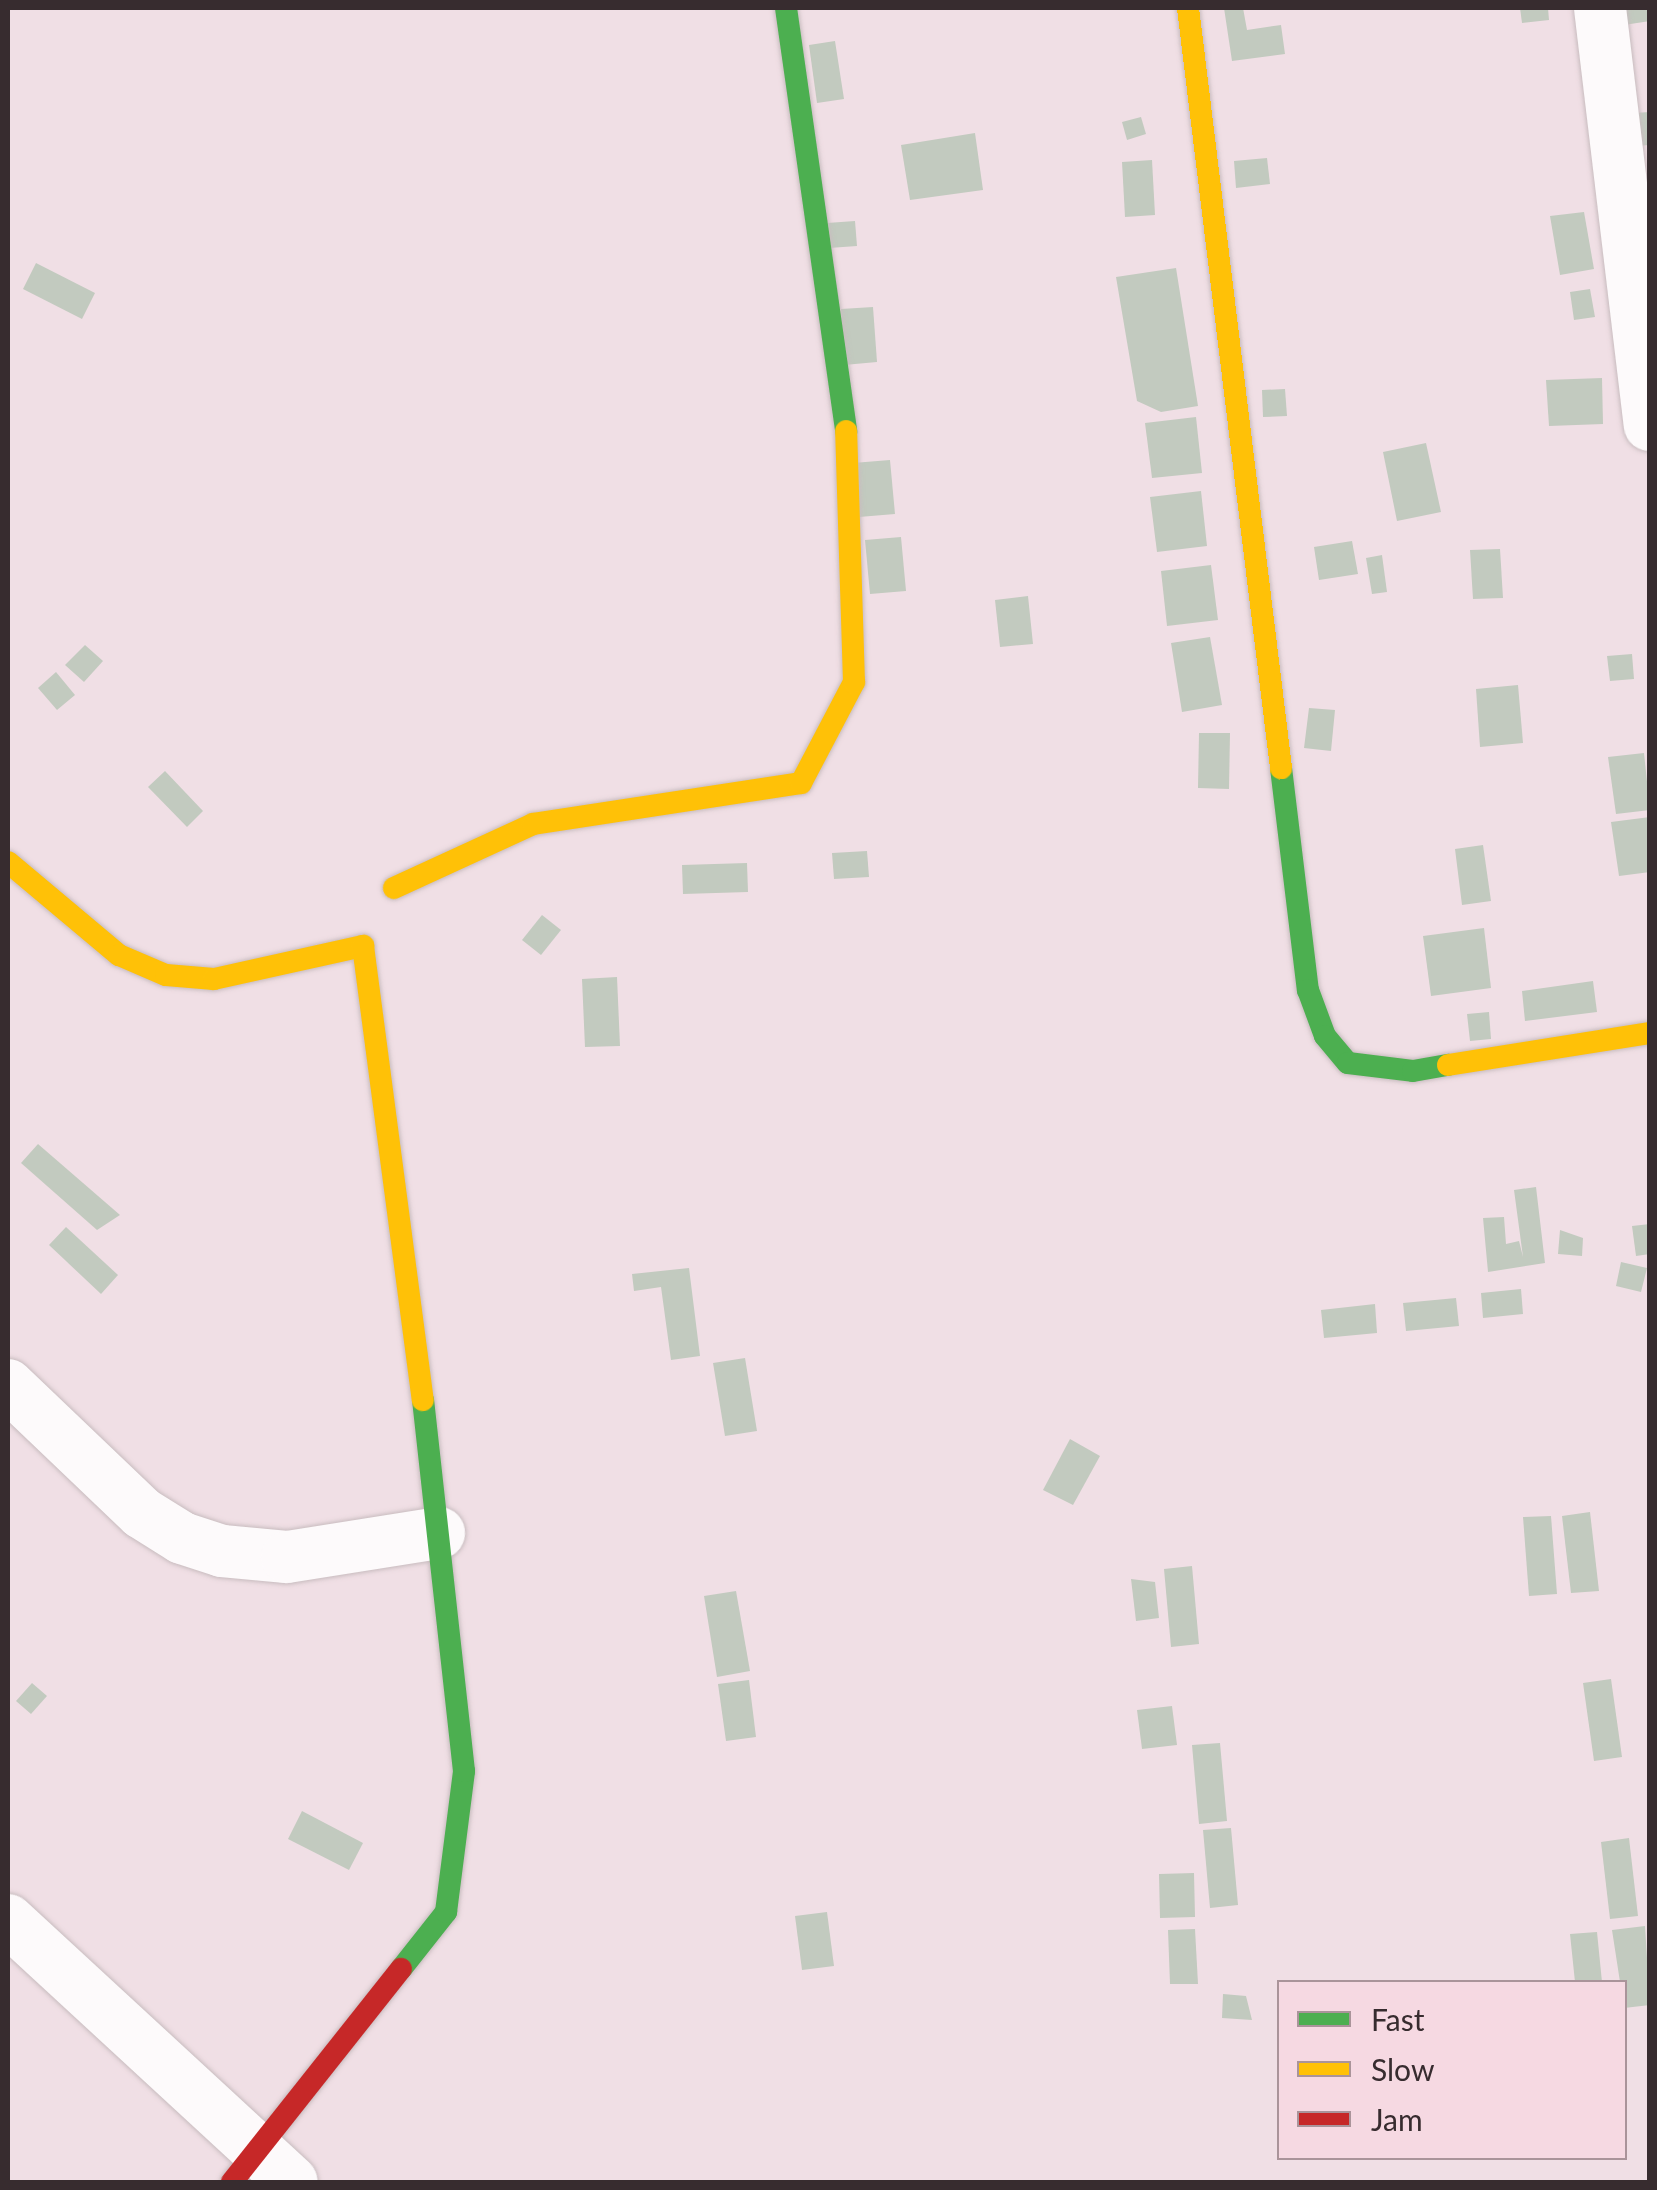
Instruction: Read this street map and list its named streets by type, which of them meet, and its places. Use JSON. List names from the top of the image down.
{
  "legend": ["Fast", "Slow", "Jam"]
}
